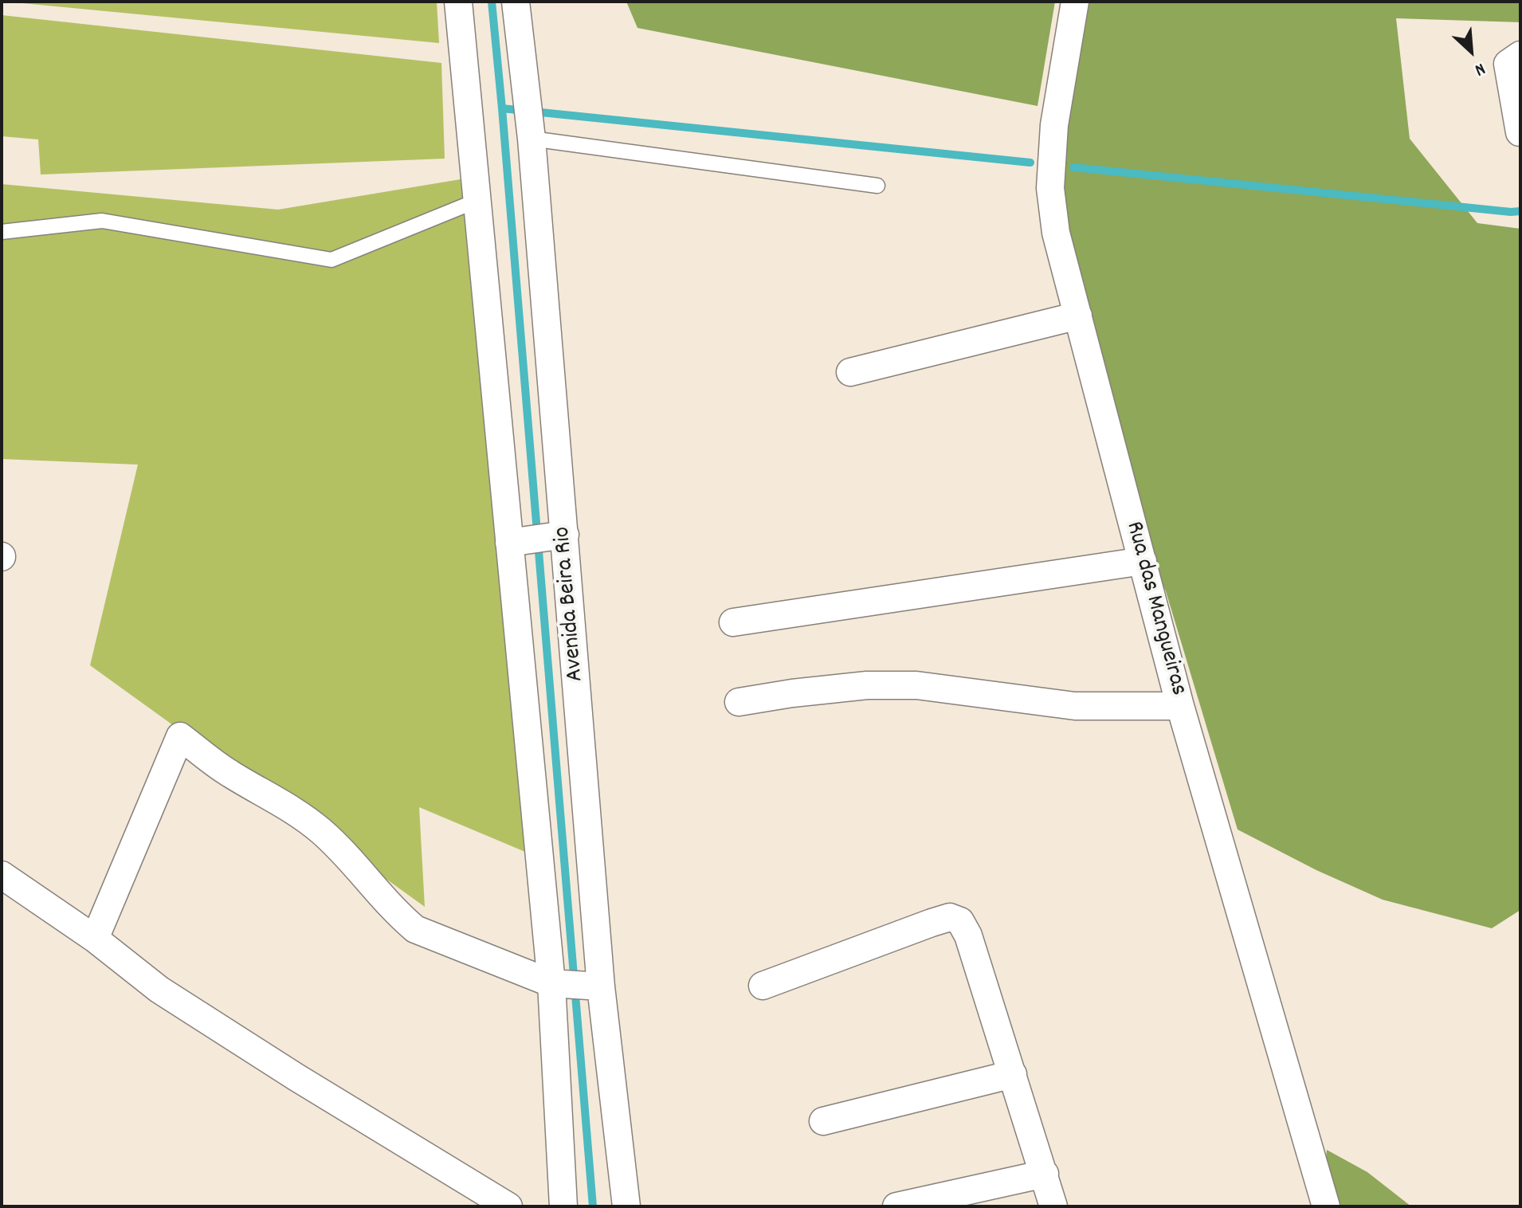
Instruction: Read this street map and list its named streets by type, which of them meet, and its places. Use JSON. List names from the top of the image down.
{
  "streets": {
    "street": ["Avenida Beira Rio", "Rua das Mangueiras"]
  },
  "north": "bottom right"
}
